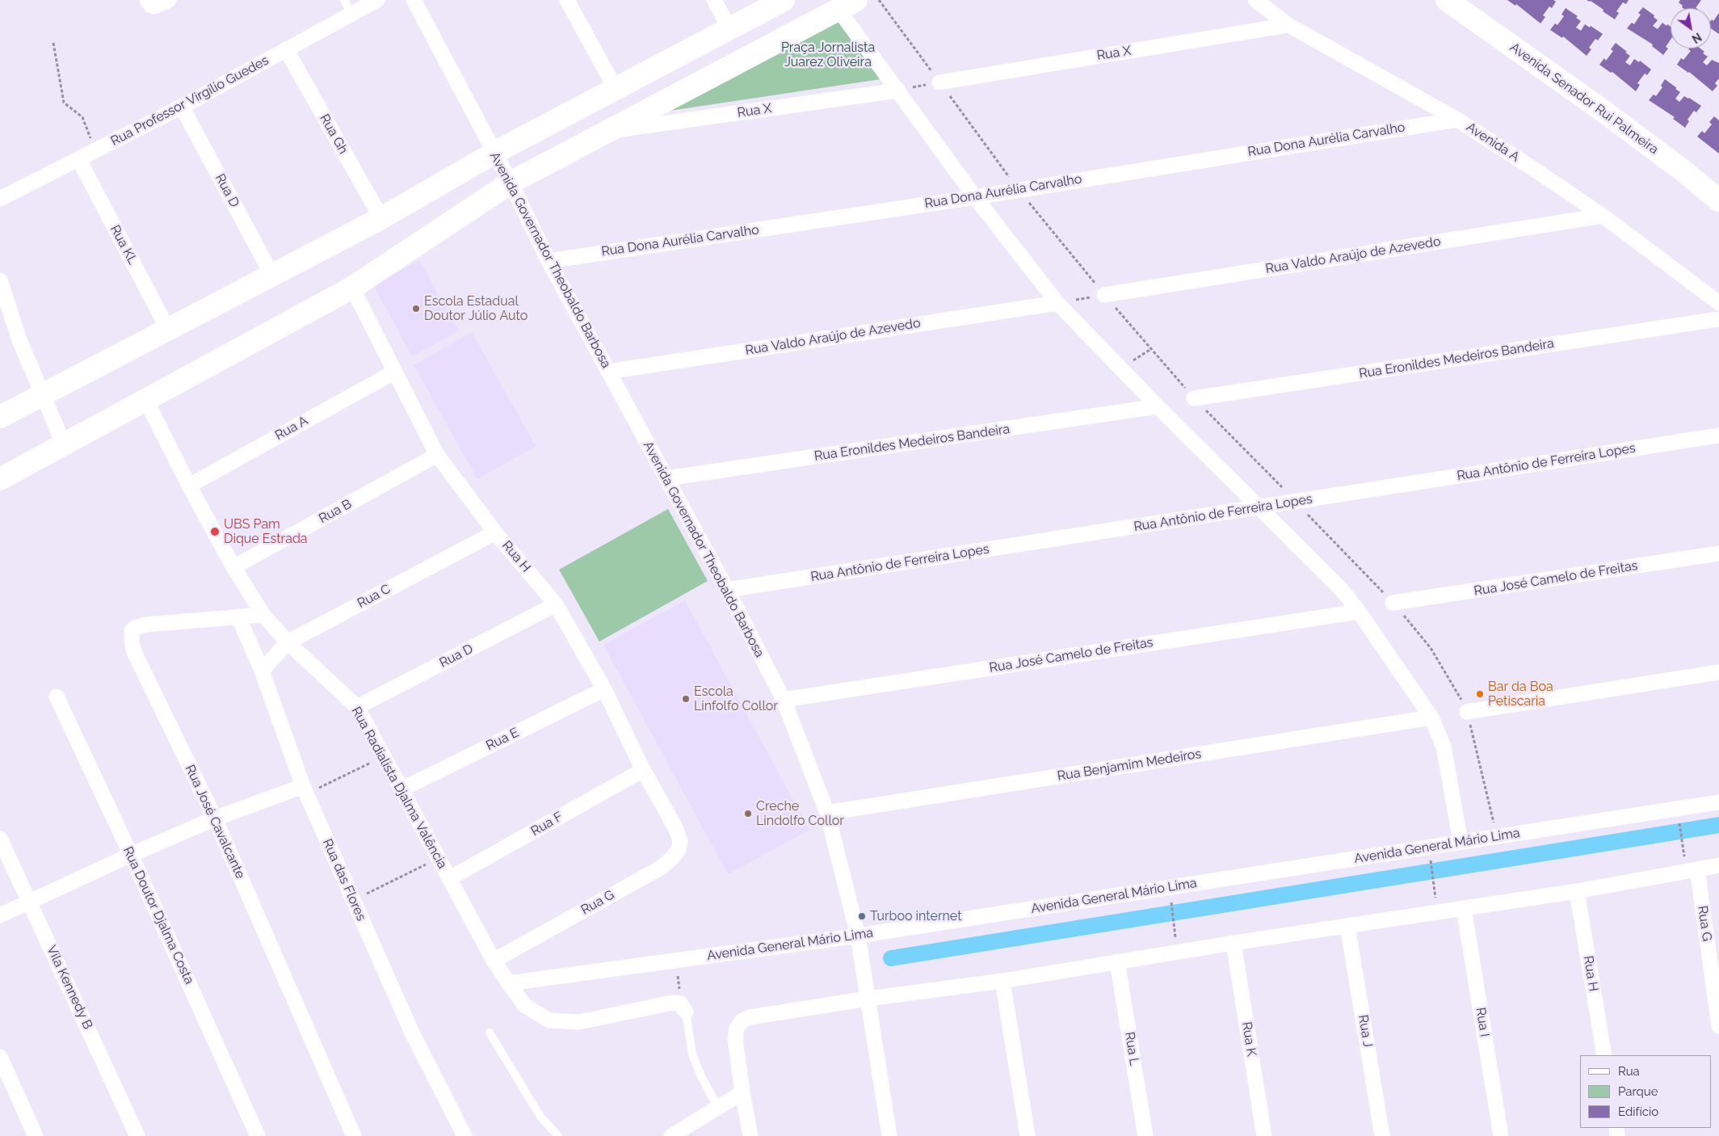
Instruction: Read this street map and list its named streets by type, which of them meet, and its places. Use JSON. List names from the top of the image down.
{
  "streets": {
    "street": [
      "Rua X",
      "Avenida Senador Rui Palmeira",
      "Rua Professor Virgílio Guedes",
      "Rua Gh",
      "Rua Dona Aurélia Carvalho",
      "Avenida A",
      "Rua D",
      "Rua KL",
      "Rua Valdo Araújo de Azevedo",
      "Avenida Governador Theobaldo Barbosa",
      "Rua Eronildes Medeiros Bandeira",
      "Rua A",
      "Rua Antônio de Ferreira Lopes",
      "Rua B",
      "Rua H",
      "Rua José Camelo de Freitas",
      "Rua C",
      "Rua E",
      "Rua Benjamim Medeiros",
      "Rua Radialista Djalma Valência",
      "Rua José Cavalcante",
      "Rua F",
      "Avenida General Mário Lima",
      "Rua das Flores",
      "Rua G",
      "Rua Doutor Djalma Costa",
      "Vila Kennedy B",
      "Rua I",
      "Rua J",
      "Rua K",
      "Rua L"
    ]
  },
  "crossings": [
    ["Rua X", "Avenida A"],
    ["Rua Professor Virgílio Guedes", "Rua Gh"],
    ["Rua Professor Virgílio Guedes", "Rua D"],
    ["Rua Professor Virgílio Guedes", "Rua KL"],
    ["Rua Dona Aurélia Carvalho", "Avenida A"],
    ["Rua Dona Aurélia Carvalho", "Avenida Governador Theobaldo Barbosa"],
    ["Avenida A", "Rua Valdo Araújo de Azevedo"],
    ["Rua D", "Rua H"],
    ["Rua D", "Rua Radialista Djalma Valência"],
    ["Rua Valdo Araújo de Azevedo", "Avenida Governador Theobaldo Barbosa"],
    ["Avenida Governador Theobaldo Barbosa", "Rua Eronildes Medeiros Bandeira"],
    ["Avenida Governador Theobaldo Barbosa", "Rua Antônio de Ferreira Lopes"],
    ["Avenida Governador Theobaldo Barbosa", "Rua José Camelo de Freitas"],
    ["Avenida Governador Theobaldo Barbosa", "Rua Benjamim Medeiros"],
    ["Avenida Governador Theobaldo Barbosa", "Avenida General Mário Lima"],
    ["Rua A", "Rua H"],
    ["Rua A", "Rua Radialista Djalma Valência"],
    ["Rua B", "Rua H"],
    ["Rua B", "Rua Radialista Djalma Valência"],
    ["Rua H", "Rua C"],
    ["Rua H", "Rua E"],
    ["Rua H", "Rua F"],
    ["Rua H", "Rua G"],
    ["Rua C", "Rua Radialista Djalma Valência"],
    ["Rua C", "Rua das Flores"],
    ["Rua E", "Rua Radialista Djalma Valência"],
    ["Rua Radialista Djalma Valência", "Rua José Cavalcante"],
    ["Rua Radialista Djalma Valência", "Rua F"],
    ["Rua Radialista Djalma Valência", "Avenida General Mário Lima"],
    ["Rua Radialista Djalma Valência", "Rua G"],
    ["Rua José Cavalcante", "Rua das Flores"]
  ],
  "parks": ["Praça Jornalista Juarez Oliveira"],
  "places": [
    "Escola Estadual Doutor Júlio Auto",
    "UBS Pam Dique Estrada",
    "Bar da Boa Petiscaria",
    "Escola Linfolfo Collor",
    "Creche Lindolfo Collor",
    "Turboo internet"
  ],
  "legend": ["Rua", "Parque", "Edifício"],
  "north": "bottom right"
}
